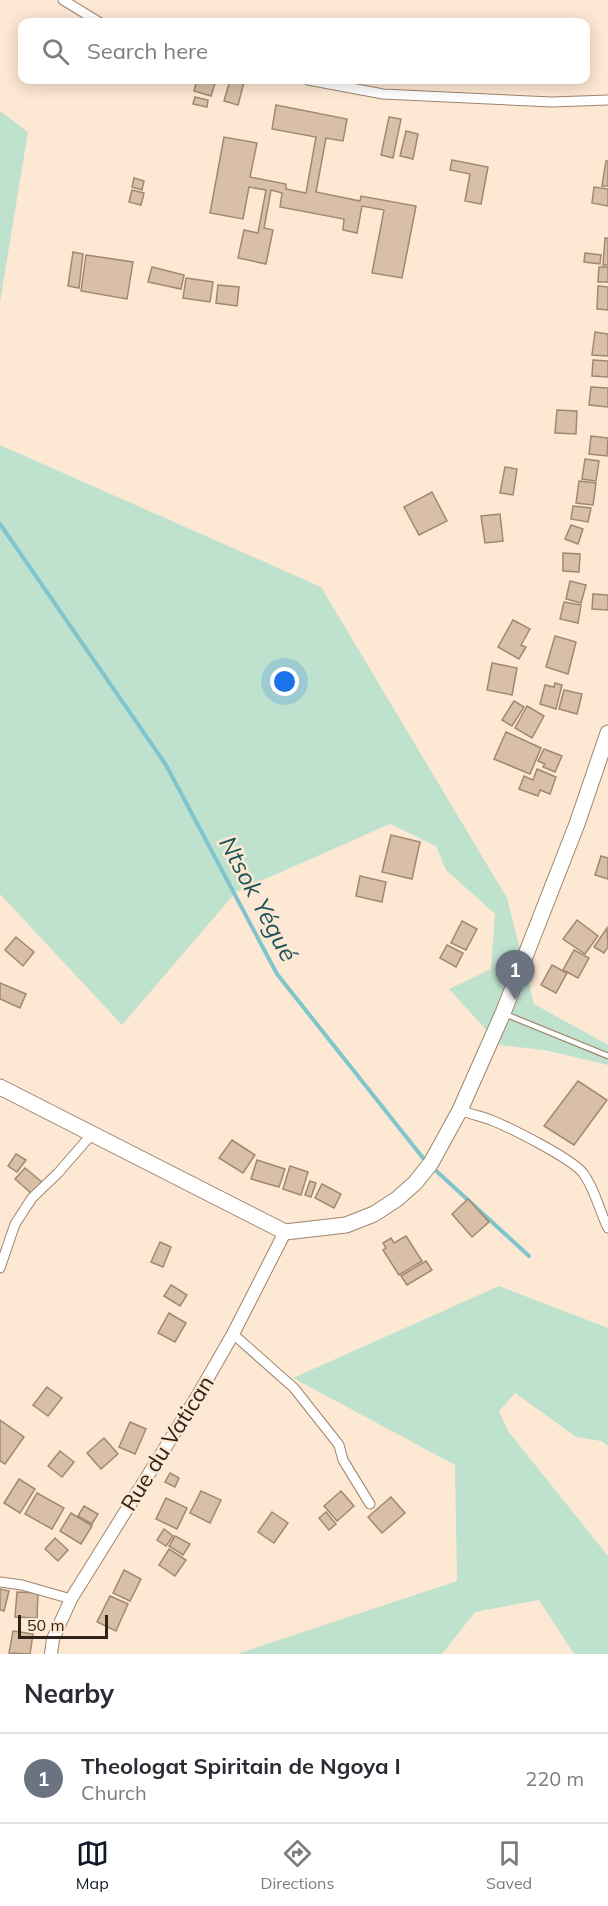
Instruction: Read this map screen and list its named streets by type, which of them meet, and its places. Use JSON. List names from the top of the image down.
{
  "streets": {
    "street": ["Rue du Vatican"]
  },
  "water": ["Ntsok Yégué"],
  "scale_bar": "50 m",
  "page": {
    "search": "Search here",
    "pins": "1",
    "scale": "50 m",
    "heading": "Nearby",
    "list": [
      {
        "mark": "1",
        "name": "Theologat Spiritain de Ngoya I",
        "note": "Church",
        "value": "220 m"
      }
    ],
    "nav": ["Map", "Directions", "Saved"]
  }
}
